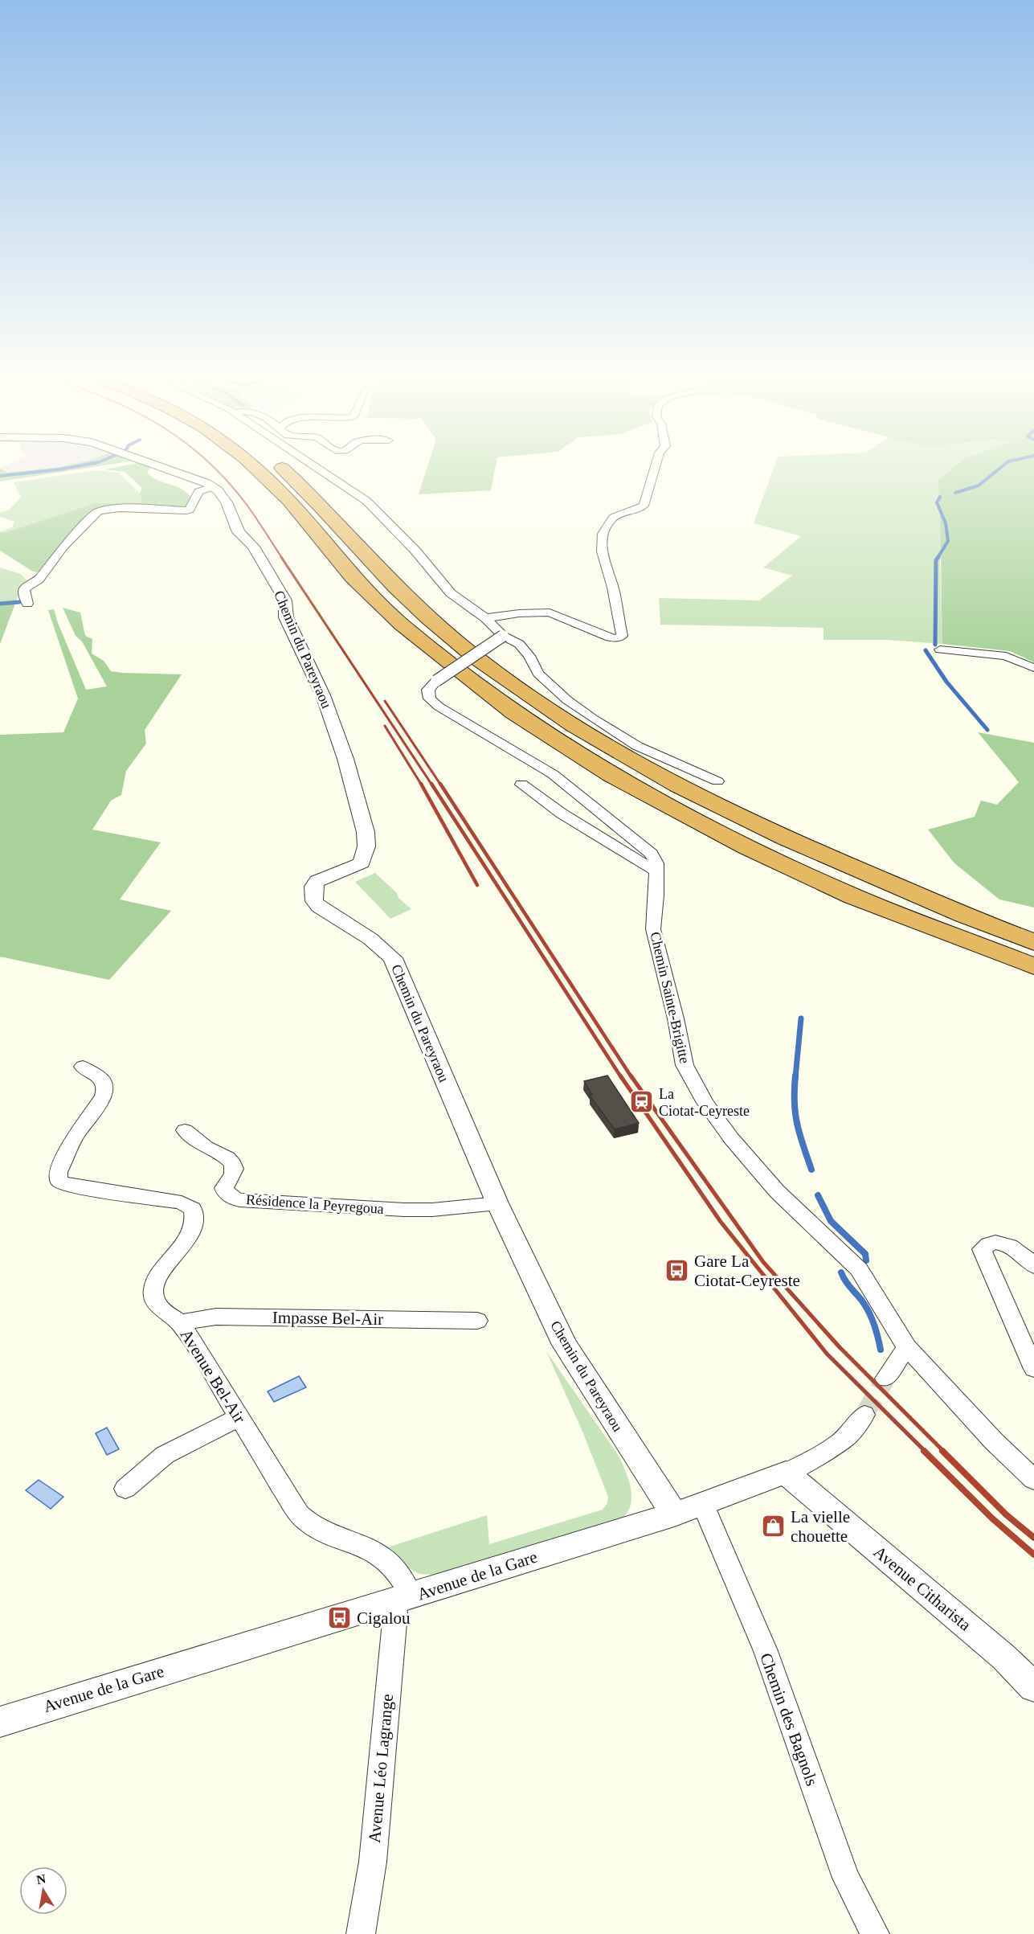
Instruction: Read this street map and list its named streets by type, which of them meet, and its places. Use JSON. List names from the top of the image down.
{
  "streets": {
    "street": [
      "Chemin du Pareyraou",
      "Chemin Sainte-Brigitte",
      "Résidence la Peyregoua",
      "Impasse Bel-Air",
      "Avenue Bel-Air",
      "Avenue de la Gare",
      "Avenue Citharista",
      "Chemin des Bagnols",
      "Avenue Léo Lagrange"
    ]
  },
  "crossings": [
    ["Chemin du Pareyraou", "Résidence la Peyregoua"],
    ["Chemin du Pareyraou", "Avenue de la Gare"],
    ["Impasse Bel-Air", "Avenue Bel-Air"],
    ["Avenue Bel-Air", "Avenue de la Gare"],
    ["Avenue Bel-Air", "Avenue Léo Lagrange"],
    ["Avenue de la Gare", "Avenue Citharista"],
    ["Avenue de la Gare", "Chemin des Bagnols"],
    ["Avenue de la Gare", "Avenue Léo Lagrange"]
  ],
  "places": {
    "station": ["La Ciotat-Ceyreste"],
    "bus stop": ["Gare La Ciotat-Ceyreste", "Cigalou"],
    "shop": ["La vielle chouette"]
  },
  "north": "top"
}
